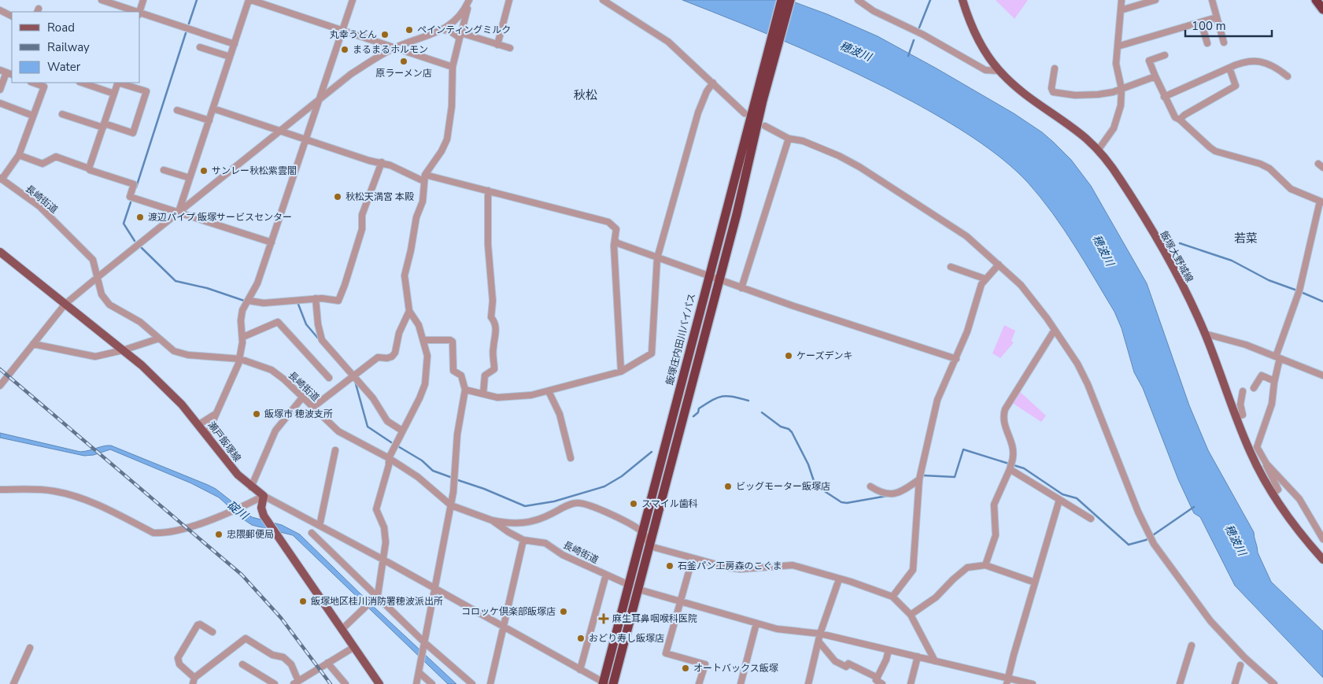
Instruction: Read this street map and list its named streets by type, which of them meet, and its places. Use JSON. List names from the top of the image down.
{
  "streets": {
    "highway": ["飯塚庄内田川バイパス"],
    "main road": ["飯塚大野城線", "瀬戸飯塚線"],
    "street": ["長崎街道"]
  },
  "crossings": [
    ["長崎街道", "飯塚庄内田川バイパス"]
  ],
  "districts": ["秋松", "若菜"],
  "water": ["穂波川", "碇川"],
  "places": {
    "other": [
      "ペインティングミルク",
      "丸幸うどん",
      "まるまるホルモン",
      "原ラーメン店",
      "サンレー秋松紫雲閣",
      "秋松天満宮 本殿",
      "渡辺パイプ 飯塚サービスセンター",
      "ケーズデンキ",
      "飯塚市 穂波支所",
      "ビッグモーター飯塚店",
      "スマイル歯科",
      "忠隈郵便局",
      "石釜パン工房森のこぐま",
      "飯塚地区桂川消防署穂波派出所",
      "コロッケ倶楽部飯塚店",
      "おどり寿し飯塚店",
      "オートバックス飯塚"
    ],
    "health": ["麻生耳鼻咽喉科医院"]
  },
  "legend": ["Road", "Railway", "Water"],
  "scale_bar": "100 m"
}
